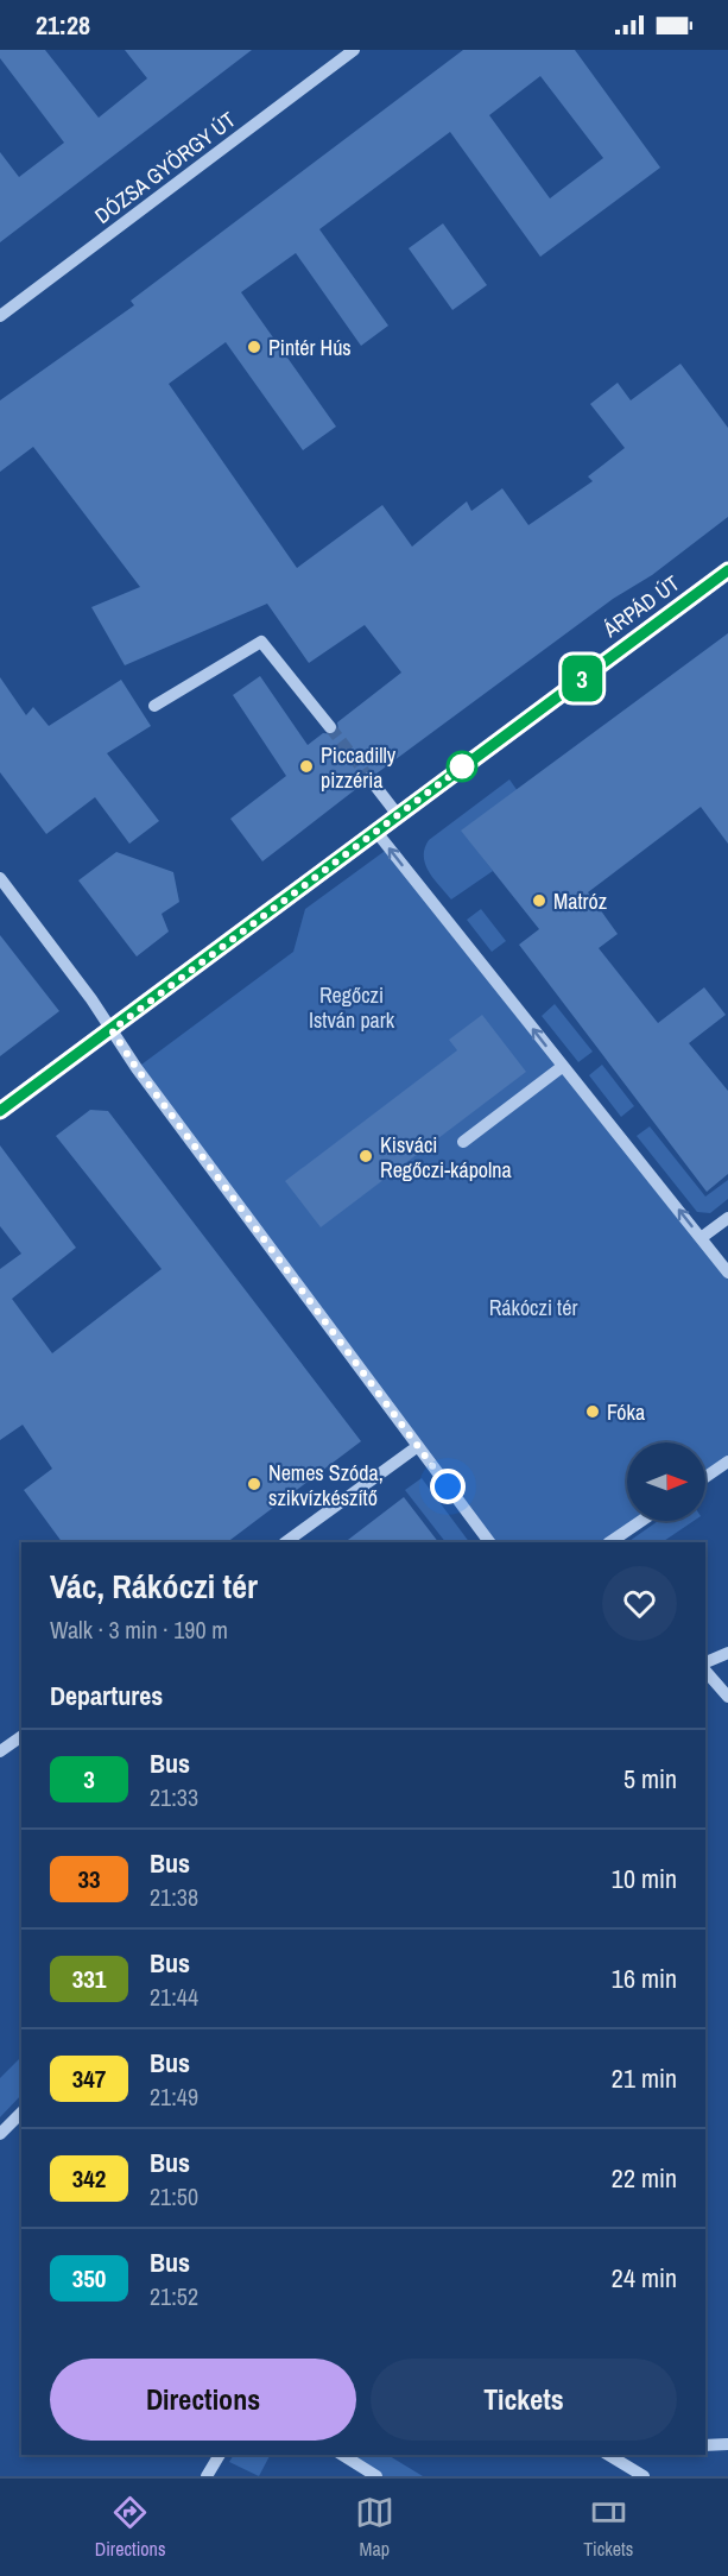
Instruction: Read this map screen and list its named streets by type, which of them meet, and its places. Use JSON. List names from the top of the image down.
{
  "streets": {
    "main road": ["ÁRPÁD ÚT"],
    "street": ["DÓZSA GYÖRGY ÚT"]
  },
  "parks": ["Regőczi István park", "Rákóczi tér"],
  "places": [
    "Pintér Hús",
    "Piccadilly pizzéria",
    "Matróz",
    "Kisváci Regőczi-kápolna",
    "Fóka",
    "Nemes Szóda, szikvízkészítő"
  ],
  "lines": ["bus line 3"],
  "north": "right",
  "page": {
    "status": "21:28",
    "on_map": "3",
    "heading": [
      ["Vác, Rákóczi tér", "Walk · 3 min · 190 m"],
      "Departures"
    ],
    "list": [
      {
        "mark": "3",
        "name": "Bus",
        "note": "21:33",
        "value": "5 min"
      },
      {
        "mark": "33",
        "name": "Bus",
        "note": "21:38",
        "value": "10 min"
      },
      {
        "mark": "331",
        "name": "Bus",
        "note": "21:44",
        "value": "16 min"
      },
      {
        "mark": "347",
        "name": "Bus",
        "note": "21:49",
        "value": "21 min"
      },
      {
        "mark": "342",
        "name": "Bus",
        "note": "21:50",
        "value": "22 min"
      },
      {
        "mark": "350",
        "name": "Bus",
        "note": "21:52",
        "value": "24 min"
      }
    ],
    "buttons": ["Directions", "Tickets"],
    "tabs": ["Directions", "Map", "Tickets"]
  }
}
